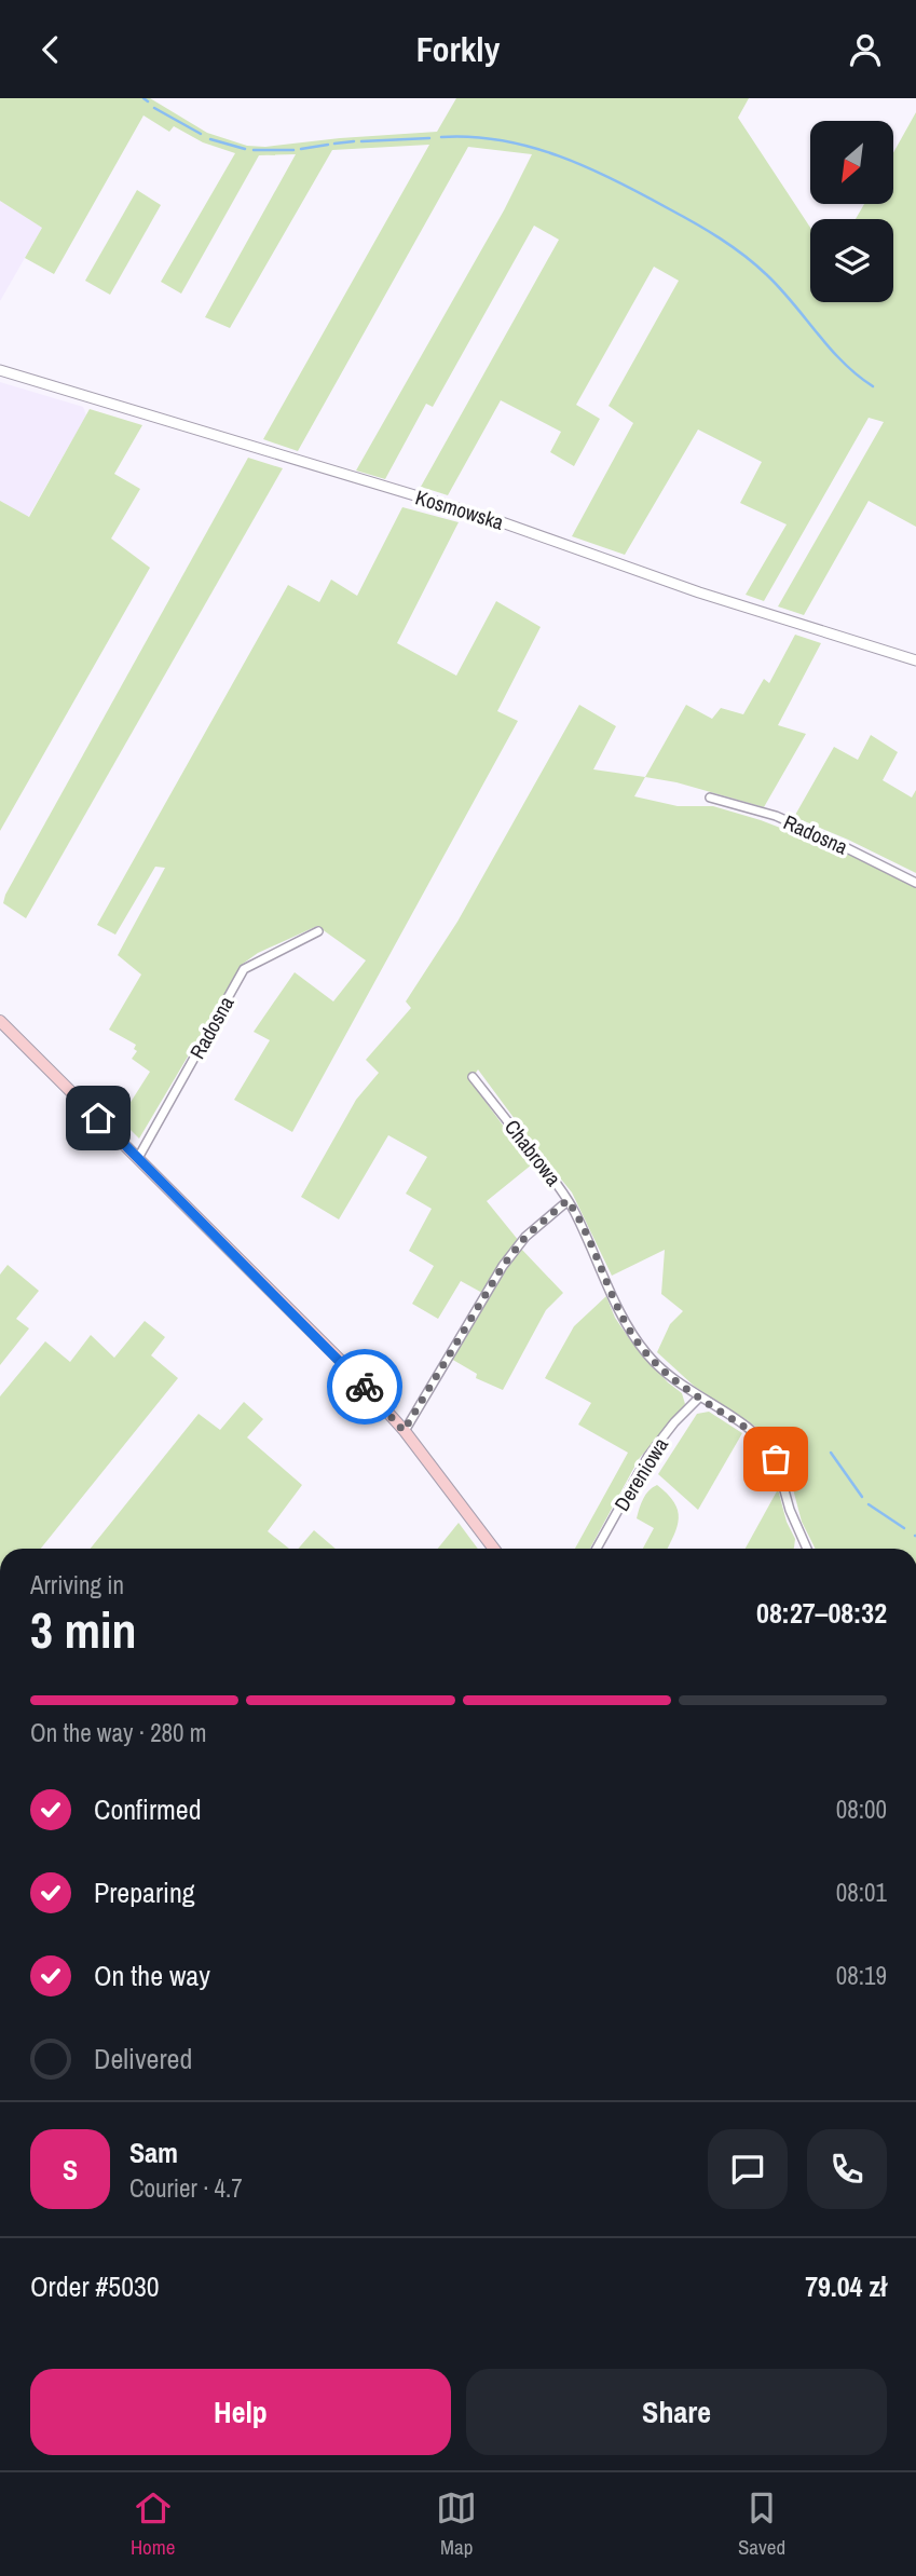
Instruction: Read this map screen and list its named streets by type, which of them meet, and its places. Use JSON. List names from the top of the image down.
{
  "streets": {
    "street": [
      "Kosmowska",
      "Radosna",
      "Chabrowa",
      "Dereniowa"
    ]
  },
  "crossings": [
    ["Chabrowa", "Dereniowa"]
  ],
  "north": "bottom left",
  "page": {
    "header": "Forkly",
    "heading": ["3 min", "Arriving in", "08:27–08:32"],
    "panel": [
      "Sam",
      "Courier · 4.7",
      "Order #5030",
      "79.04 zł"
    ],
    "bar": "On the way · 280 m",
    "list": [
      ["Confirmed", "08:00"],
      ["Preparing", "08:01"],
      ["On the way", "08:19"],
      "Delivered"
    ],
    "round": "S",
    "buttons": ["Help", "Share"],
    "tabs": ["Home", "Map", "Saved"]
  }
}
